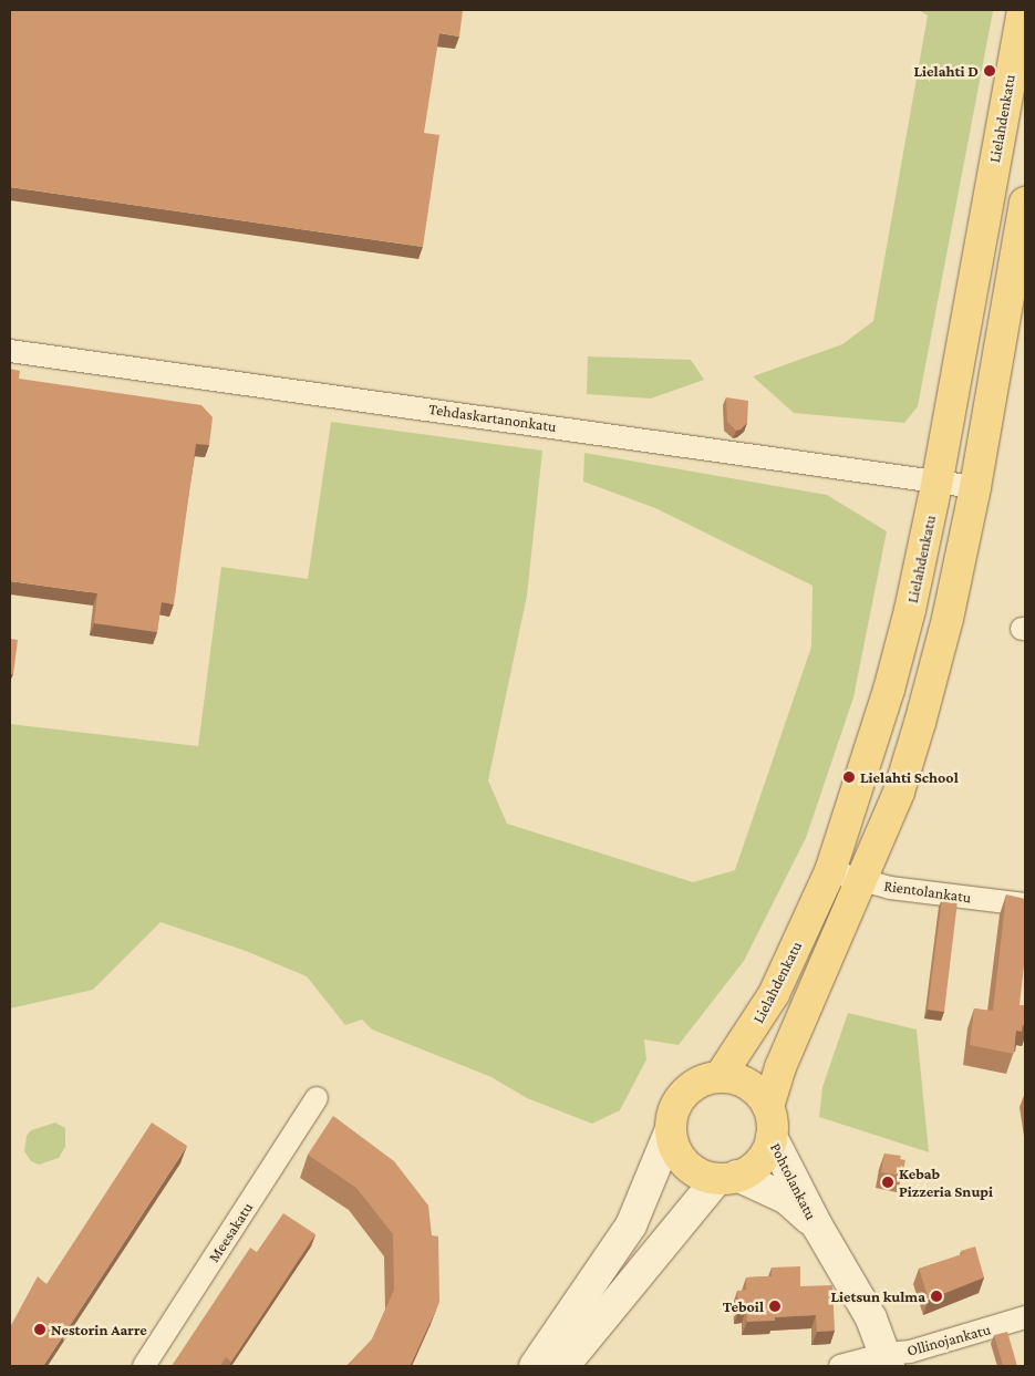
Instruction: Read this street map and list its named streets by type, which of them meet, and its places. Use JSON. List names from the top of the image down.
{
  "streets": {
    "main road": ["Lielahdenkatu", "Pohtolankatu"],
    "street": [
      "Tehdaskartanonkatu",
      "Rientolankatu",
      "Meesakatu",
      "Ollinojankatu"
    ]
  },
  "crossings": [
    ["Lielahdenkatu", "Tehdaskartanonkatu"],
    ["Lielahdenkatu", "Rientolankatu"],
    ["Lielahdenkatu", "Pohtolankatu"],
    ["Pohtolankatu", "Ollinojankatu"]
  ],
  "places": [
    "Lielahti D",
    "Lielahti School",
    "Kebab Pizzeria Snupi",
    "Lietsun kulma",
    "Teboil",
    "Nestorin Aarre"
  ]
}
